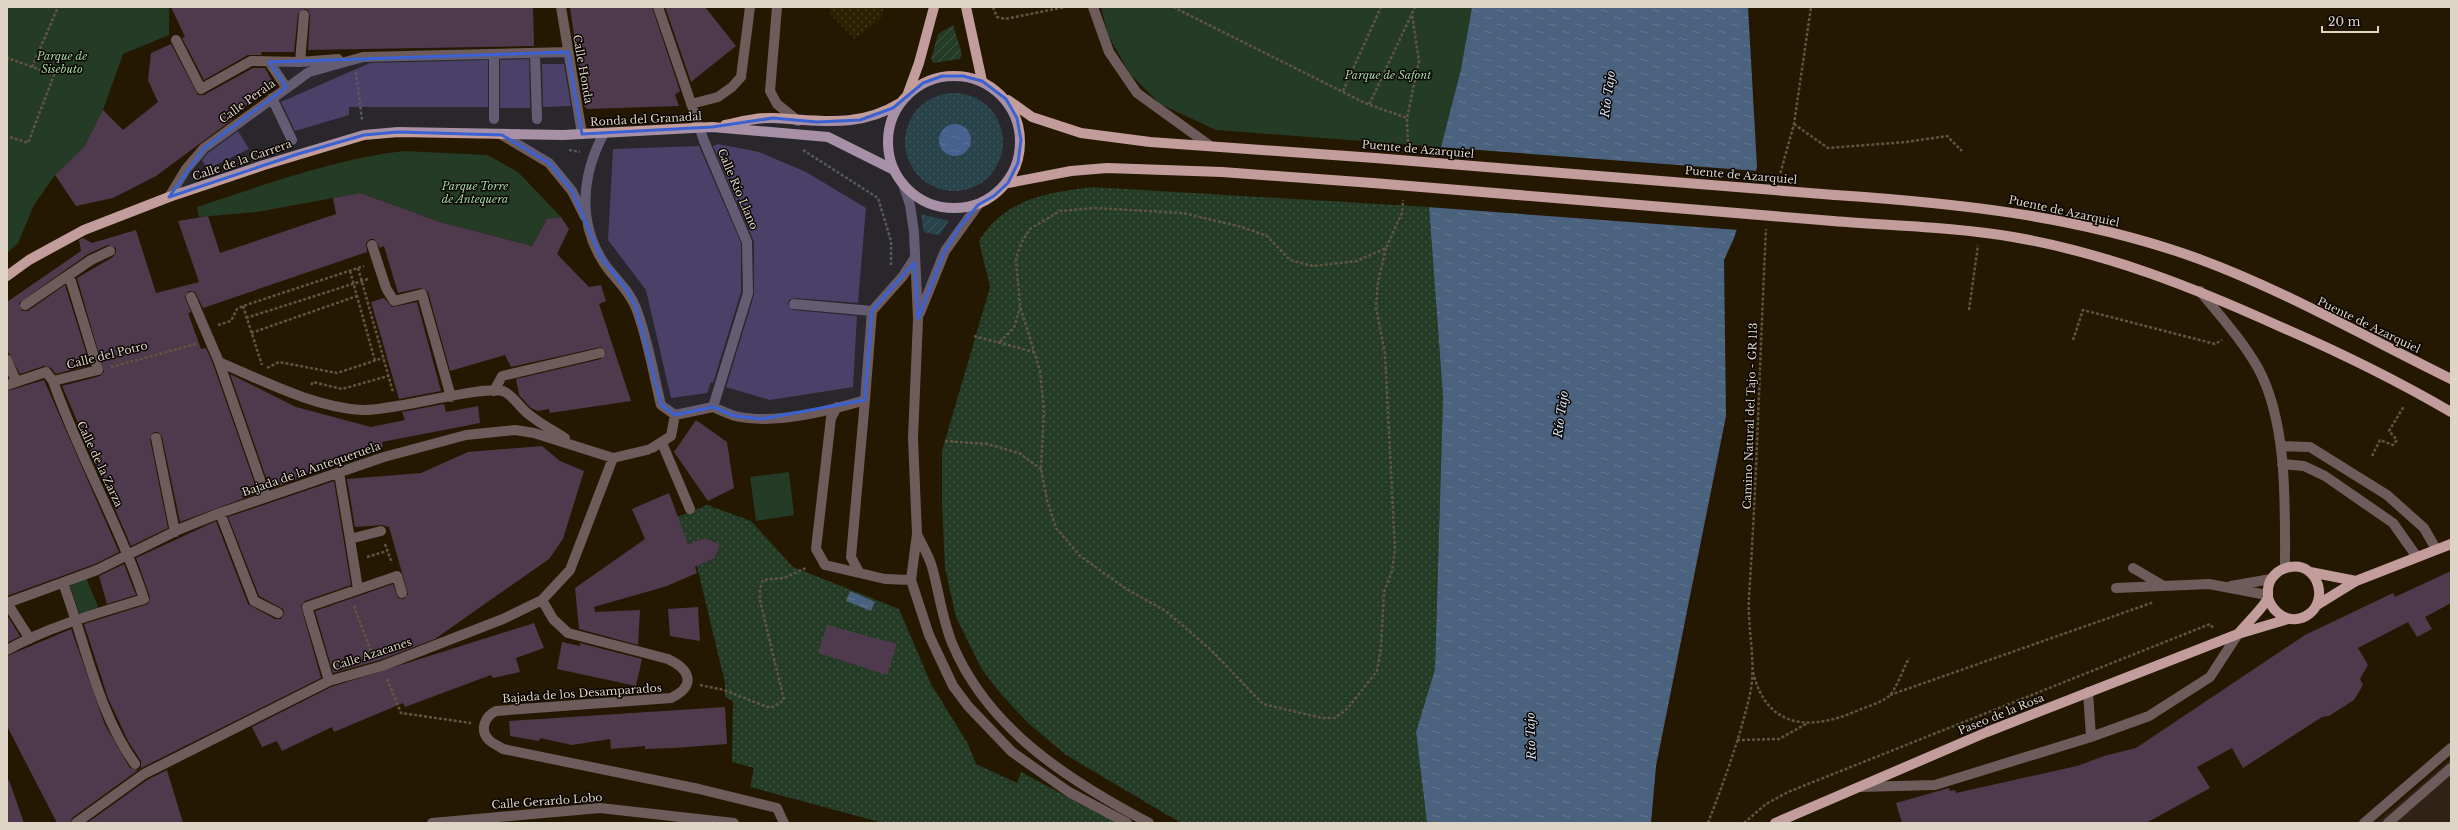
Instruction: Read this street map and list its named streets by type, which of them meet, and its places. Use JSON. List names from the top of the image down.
{
  "streets": {
    "main road": [
      "Ronda del Granadal",
      "Puente de Azarquiel",
      "Calle de la Carrera",
      "Paseo de la Rosa"
    ],
    "street": [
      "Calle Honda",
      "Calle Perala",
      "Calle Río Llano",
      "Calle del Potro",
      "Calle de la Zarza",
      "Bajada de la Antequeruela",
      "Calle Azacanes",
      "Bajada de los Desamparados",
      "Calle Gerardo Lobo"
    ],
    "path": ["Camino Natural del Tajo - GR 113"]
  },
  "crossings": [
    ["Calle Honda", "Calle Perala"],
    ["Calle Honda", "Ronda del Granadal"],
    ["Calle Honda", "Calle de la Carrera"],
    ["Calle Perala", "Calle de la Carrera"],
    ["Ronda del Granadal", "Puente de Azarquiel"],
    ["Ronda del Granadal", "Calle de la Carrera"],
    ["Ronda del Granadal", "Calle Río Llano"],
    ["Calle del Potro", "Calle de la Zarza"],
    ["Calle de la Zarza", "Bajada de la Antequeruela"]
  ],
  "water": ["Río Tajo"],
  "parks": ["Parque de Sisebuto", "Parque de Safont", "Parque Torre de Antequera"],
  "scale_bar": "20 m"
}
